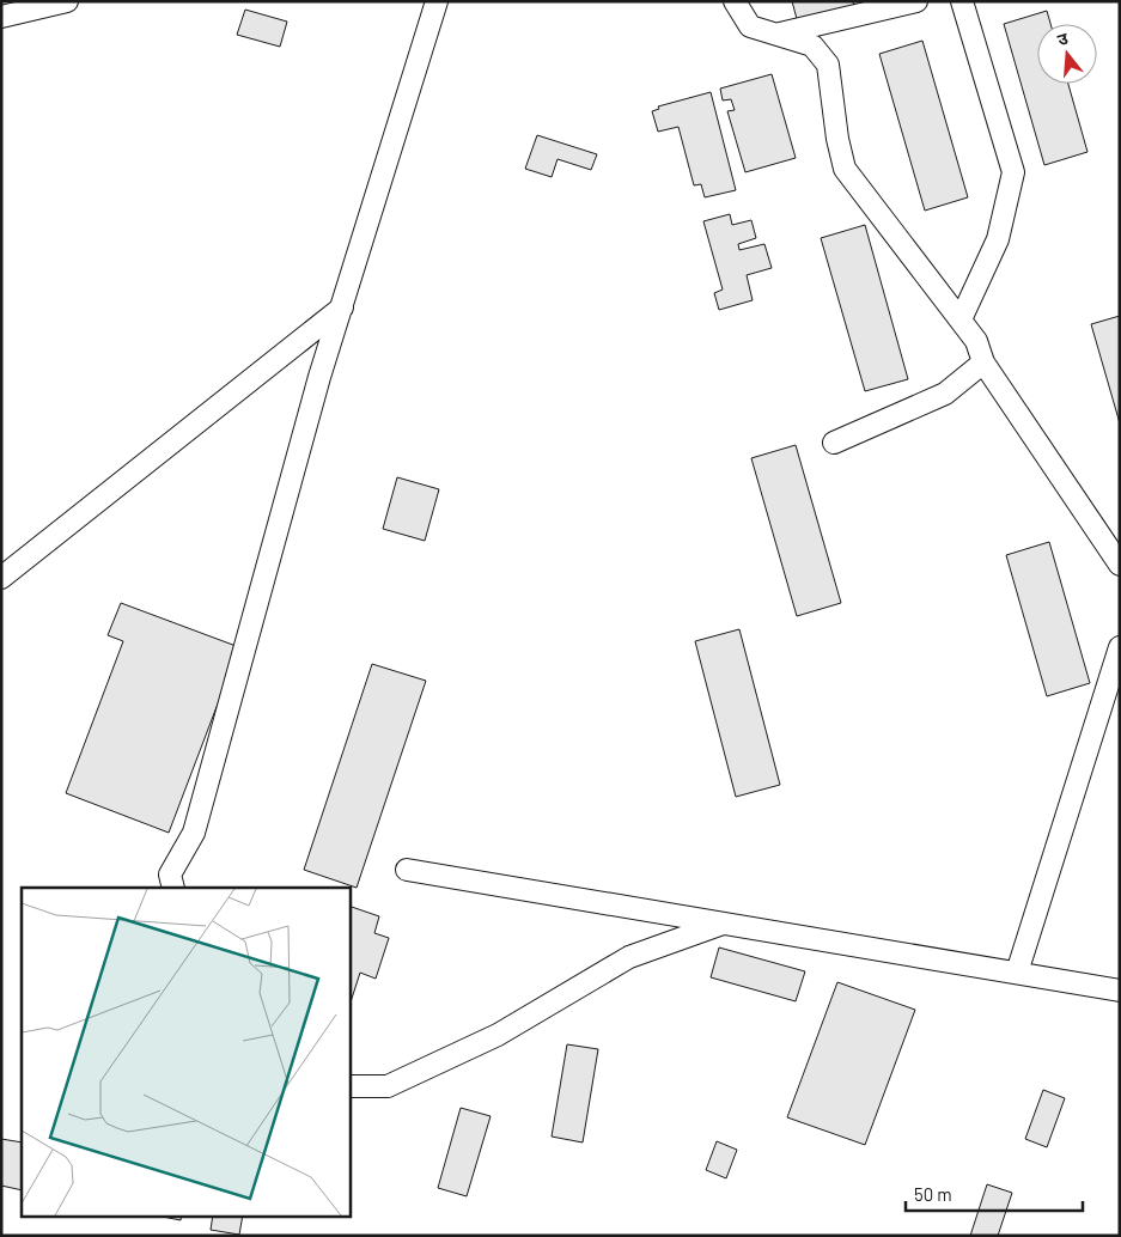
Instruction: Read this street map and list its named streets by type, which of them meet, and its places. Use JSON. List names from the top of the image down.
{
  "scale_bar": "50 m",
  "north": "top"
}
